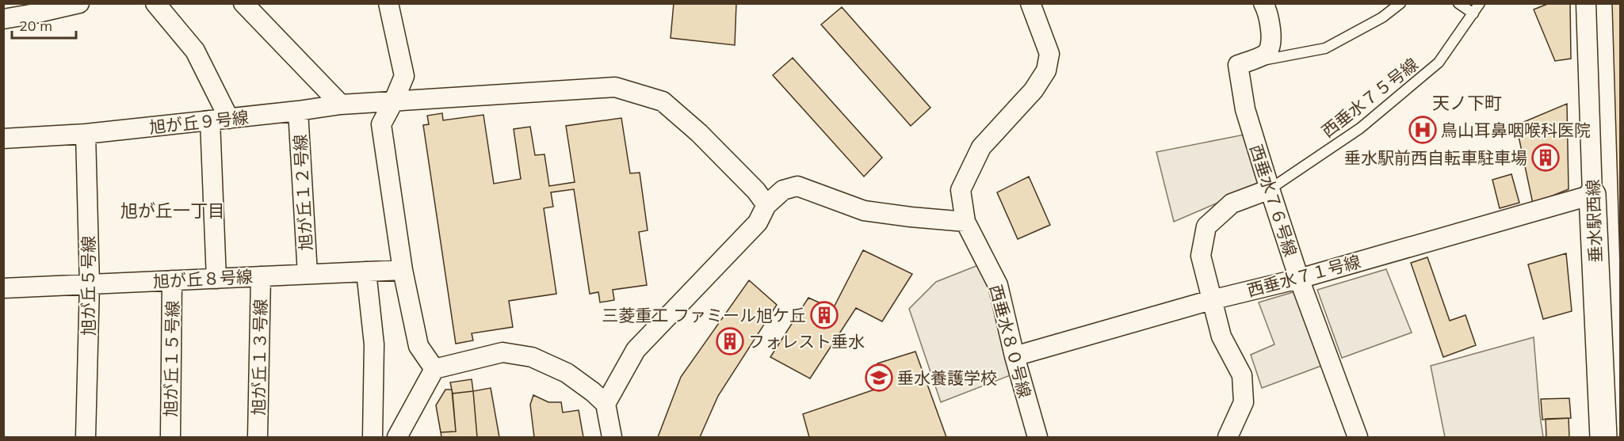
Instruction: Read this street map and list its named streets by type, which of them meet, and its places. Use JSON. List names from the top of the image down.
{
  "streets": {
    "street": [
      "旭が丘９号線",
      "旭が丘１２号線",
      "西垂水７６号線",
      "垂水駅西線",
      "西垂水７１号線",
      "旭が丘８号線",
      "旭が丘５号線",
      "西垂水８０号線",
      "旭が丘１３号線",
      "旭が丘１５号線"
    ],
    "lane": ["西垂水７５号線"]
  },
  "crossings": [
    ["西垂水７５号線", "西垂水７６号線"],
    ["旭が丘９号線", "旭が丘１２号線"],
    ["旭が丘９号線", "旭が丘５号線"],
    ["旭が丘１２号線", "旭が丘８号線"],
    ["西垂水７６号線", "西垂水７１号線"],
    ["垂水駅西線", "西垂水７１号線"],
    ["西垂水７１号線", "西垂水８０号線"],
    ["旭が丘８号線", "旭が丘５号線"],
    ["旭が丘８号線", "旭が丘１３号線"],
    ["旭が丘８号線", "旭が丘１５号線"]
  ],
  "districts": ["天ノ下町", "旭が丘一丁目"],
  "places": {
    "hospital": ["鳥山耳鼻咽喉科医院"],
    "building": ["垂水駅前西自転車駐車場", "三菱重工 ファミール旭ケ丘", "フォレスト垂水"],
    "school or university": ["垂水養護学校"]
  },
  "scale_bar": "20 m"
}
